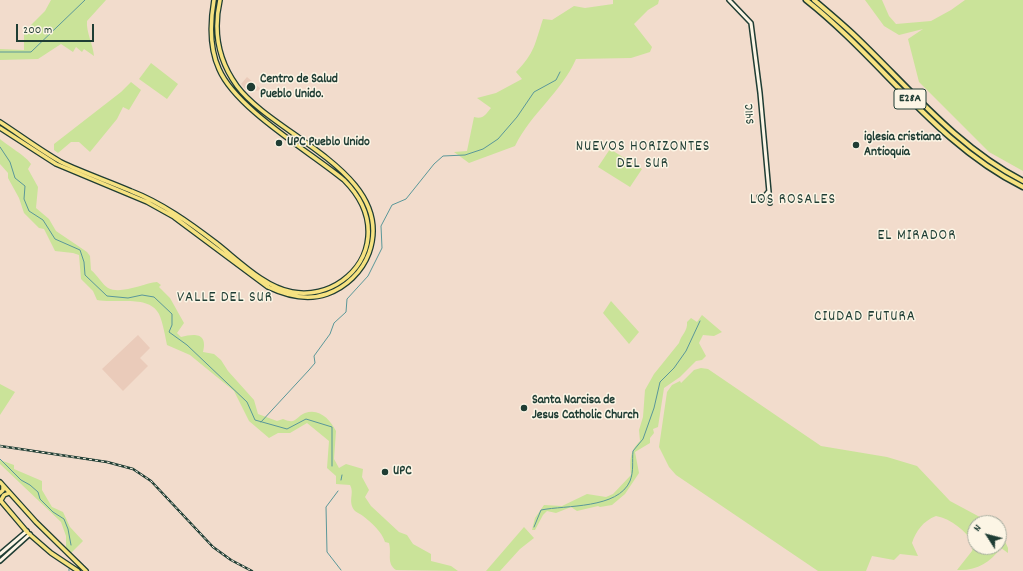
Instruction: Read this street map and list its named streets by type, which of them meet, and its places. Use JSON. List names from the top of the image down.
{
  "streets": {
    "highway": ["E28A"],
    "street": ["S41C"]
  },
  "districts": [
    "NUEVOS HORIZONTES DEL SUR",
    "LOS ROSALES",
    "EL MIRADOR",
    "VALLE DEL SUR",
    "CIUDAD FUTURA"
  ],
  "places": [
    "Centro de Salud Pueblo Unido.",
    "UPC Pueblo Unido",
    "iglesia cristiana Antioquia",
    "Santa Narcisa de Jesus Catholic Church",
    "UPC"
  ],
  "scale_bar": "200 m",
  "north": "top left"
}
